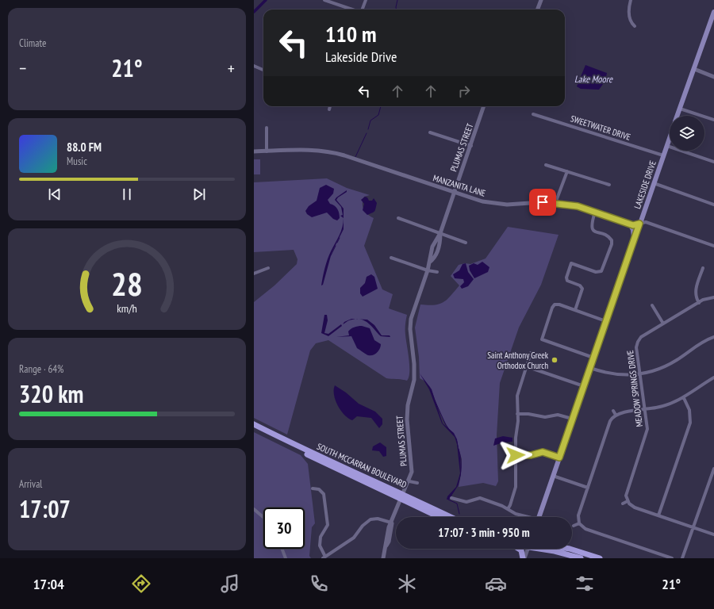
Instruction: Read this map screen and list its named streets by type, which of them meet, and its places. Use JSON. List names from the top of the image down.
{
  "streets": {
    "main road": ["LAKESIDE DRIVE", "SOUTH MCCARRAN BOULEVARD"],
    "street": [
      "SWEETWATER DRIVE",
      "PLUMAS STREET",
      "MANZANITA LANE",
      "MEADOW SPRINGS DRIVE"
    ]
  },
  "crossings": [
    ["SWEETWATER DRIVE", "LAKESIDE DRIVE"],
    ["PLUMAS STREET", "MANZANITA LANE"],
    ["PLUMAS STREET", "SOUTH MCCARRAN BOULEVARD"],
    ["LAKESIDE DRIVE", "MANZANITA LANE"]
  ],
  "water": ["Lake Moore"],
  "places": ["Saint Anthony Greek Orthodox Church"],
  "page": {
    "tile": [
      "Climate",
      ["Range · 64%", "320 km"],
      ["Arrival", "17:07"]
    ],
    "turn": ["110 m", "Lakeside Drive"],
    "heat": ["−", "21°", "+"],
    "song": ["88.0 FM", "Music"],
    "limit": "30",
    "trip": "17:07 · 3 min · 950 m",
    "tabs": ["17:04", "21°"],
    "gauge": ["28", "km/h"]
  }
}
